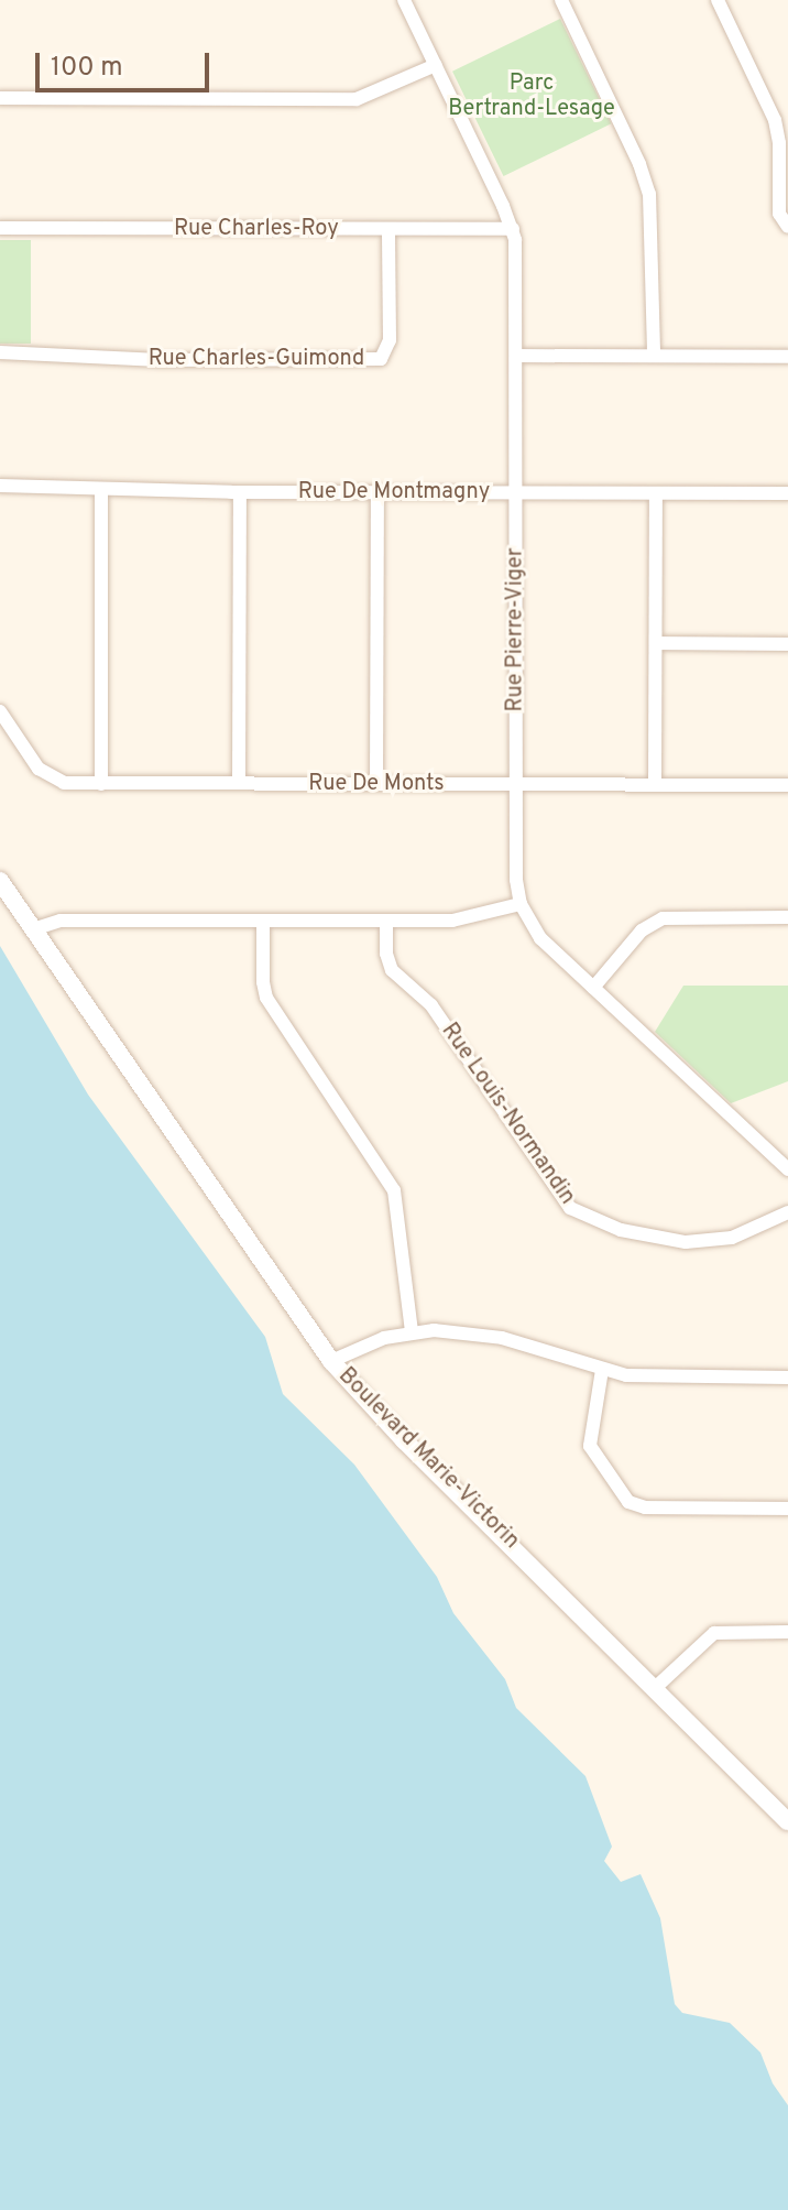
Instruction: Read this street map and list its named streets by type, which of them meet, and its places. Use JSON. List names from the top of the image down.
{
  "streets": {
    "street": [
      "Rue Charles-Roy",
      "Rue Charles-Guimond",
      "Rue De Montmagny",
      "Rue Pierre-Viger",
      "Rue De Monts",
      "Rue Louis-Normandin",
      "Boulevard Marie-Victorin"
    ]
  },
  "crossings": [
    ["Rue Charles-Roy", "Rue Charles-Guimond"],
    ["Rue Charles-Roy", "Rue Pierre-Viger"],
    ["Rue De Montmagny", "Rue Pierre-Viger"],
    ["Rue Pierre-Viger", "Rue De Monts"]
  ],
  "parks": ["Parc Bertrand-Lesage"],
  "scale_bar": "100 m"
}
